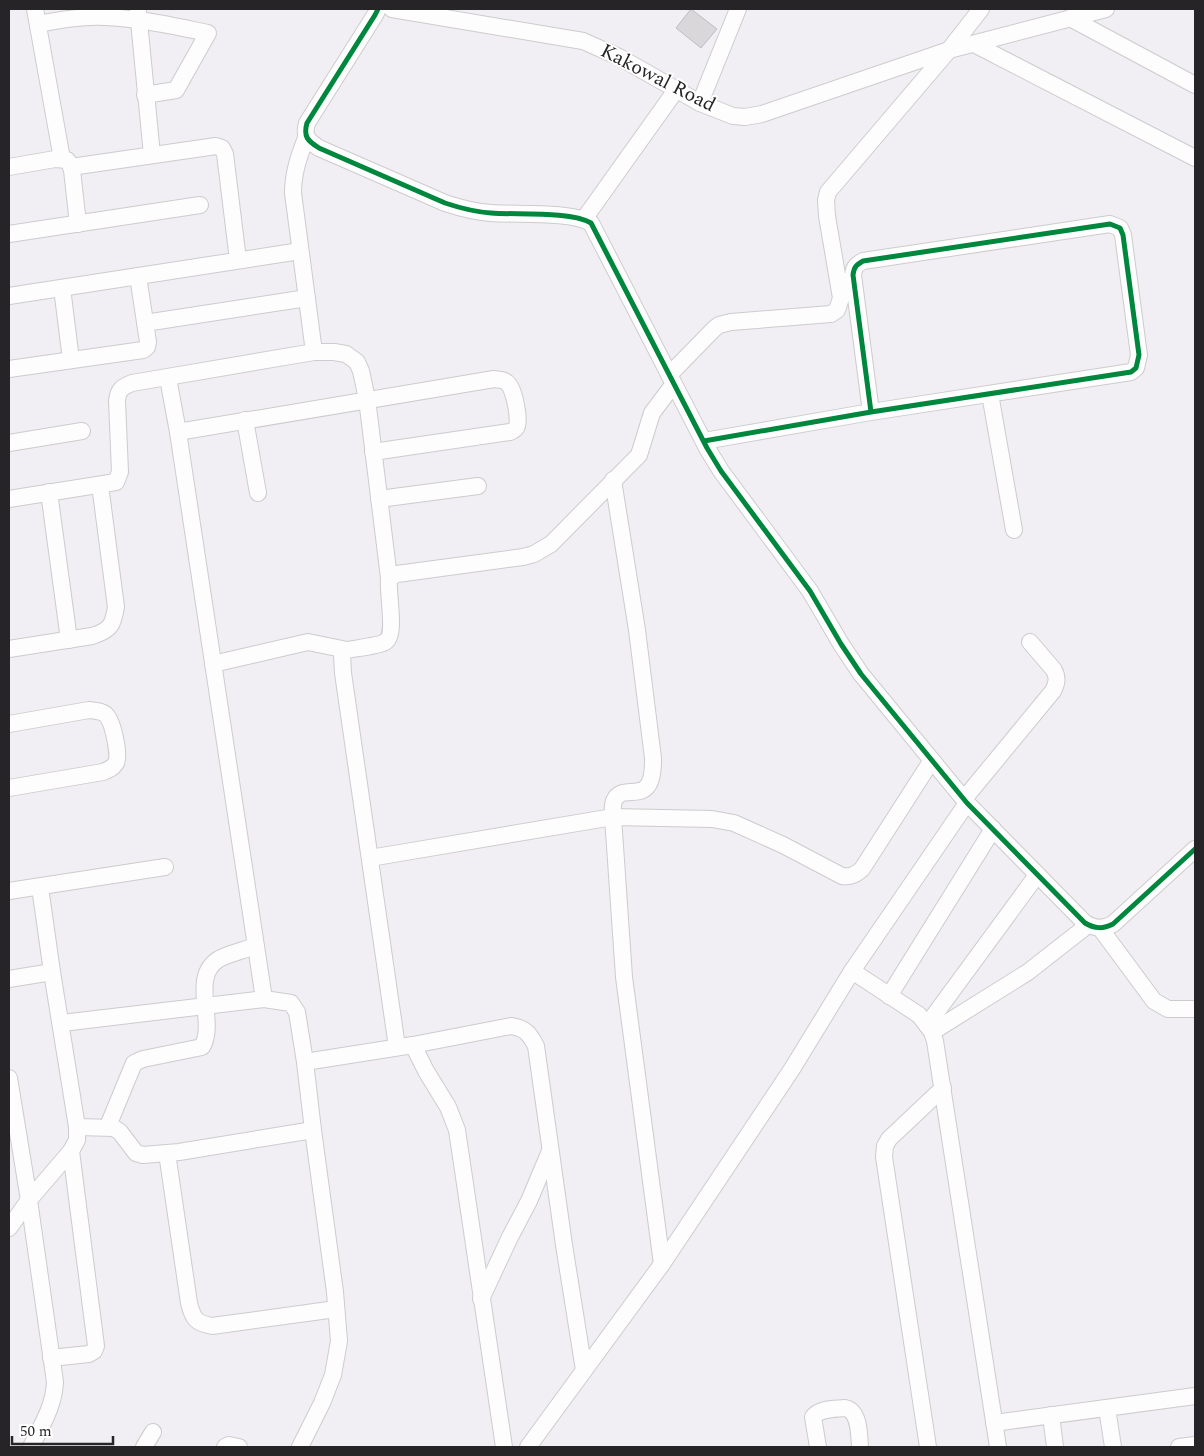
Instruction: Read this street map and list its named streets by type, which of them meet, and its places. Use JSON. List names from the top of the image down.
{
  "streets": {
    "street": ["Kakowal Road"]
  },
  "scale_bar": "50 m"
}
